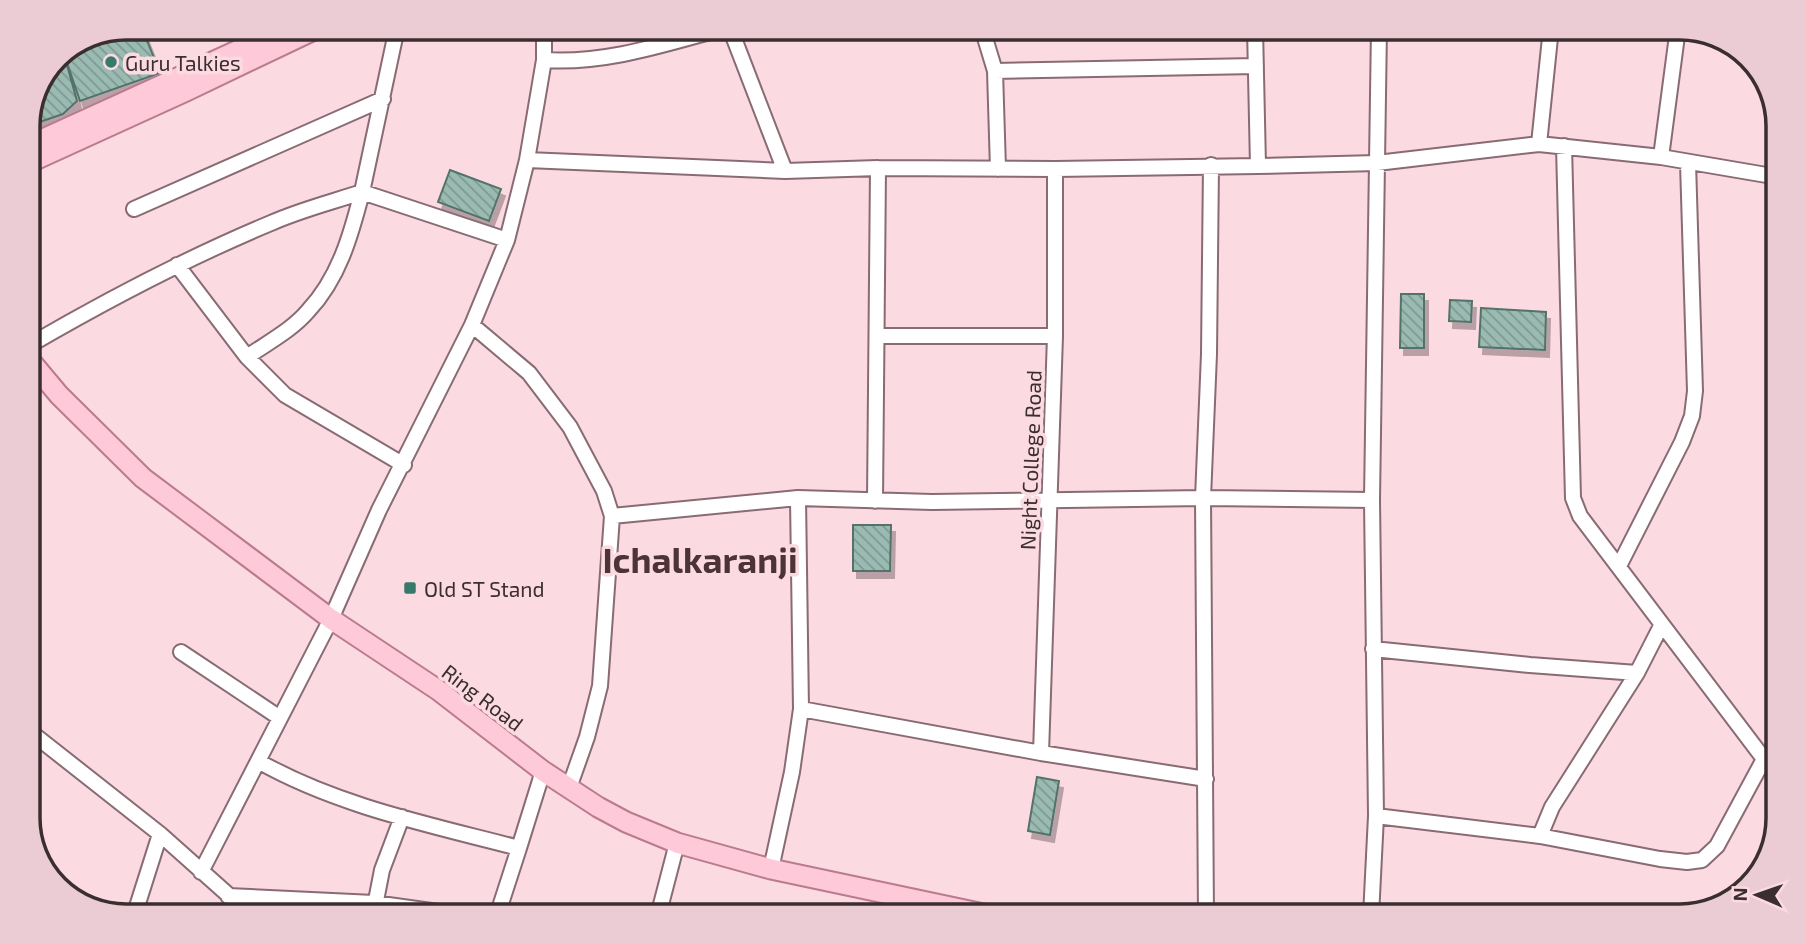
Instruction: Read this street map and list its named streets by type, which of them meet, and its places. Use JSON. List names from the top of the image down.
{
  "streets": {
    "main road": ["Ring Road"],
    "street": ["Night College Road"]
  },
  "districts": ["Ichalkaranji"],
  "places": {
    "other": ["Guru Talkies"],
    "transit": ["Old ST Stand"]
  },
  "north": "left"
}
